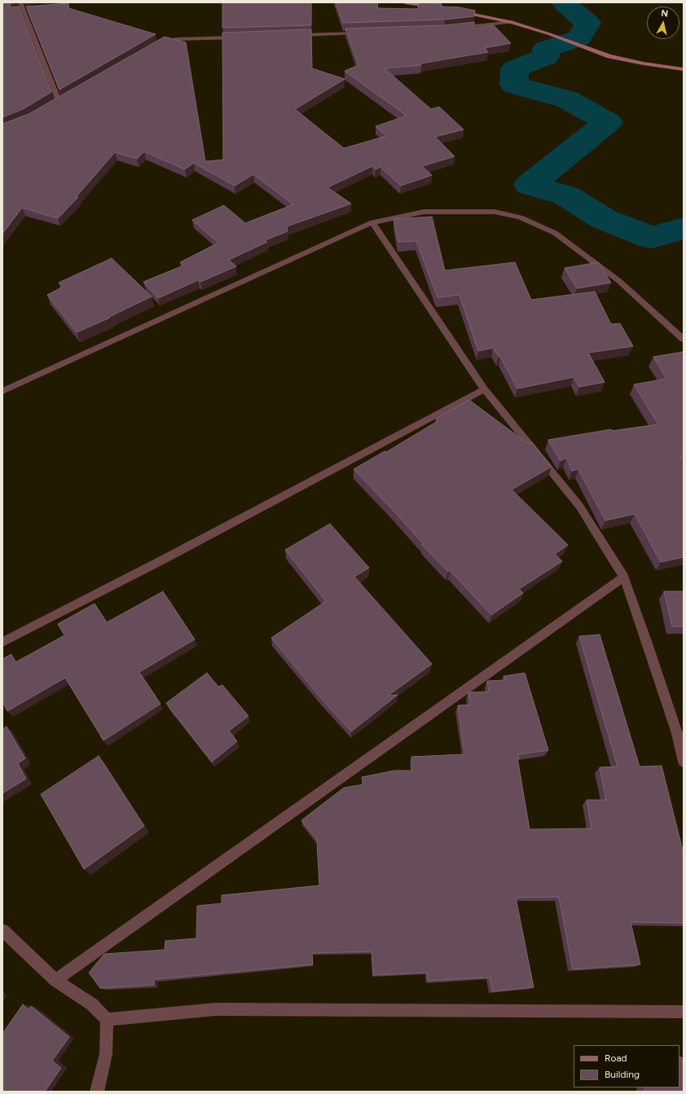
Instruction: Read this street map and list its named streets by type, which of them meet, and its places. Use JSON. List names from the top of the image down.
{
  "legend": ["Road", "Building"],
  "north": "top"
}
